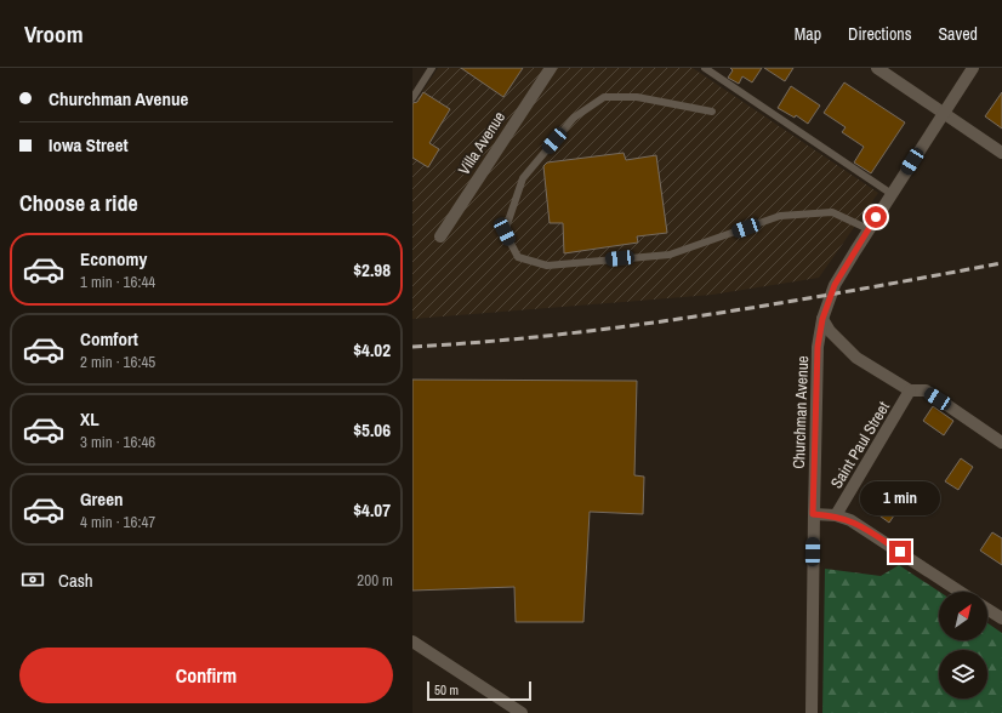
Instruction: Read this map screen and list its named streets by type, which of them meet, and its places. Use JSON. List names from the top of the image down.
{
  "streets": {
    "street": ["Villa Avenue", "Churchman Avenue", "Saint Paul Street"]
  },
  "scale_bar": "50 m",
  "north": "top right",
  "page": {
    "header": "Vroom",
    "nav": ["Map", "Directions", "Saved"],
    "banner": ["Churchman Avenue", "Iowa Street"],
    "heading": "Choose a ride",
    "list": [
      {
        "name": "Economy",
        "note": "1 min · 16:44",
        "value": "$2.98"
      },
      {
        "name": "Comfort",
        "note": "2 min · 16:45",
        "value": "$4.02"
      },
      {
        "name": "XL",
        "note": "3 min · 16:46",
        "value": "$5.06"
      },
      {
        "name": "Green",
        "note": "4 min · 16:47",
        "value": "$4.07"
      }
    ],
    "bubble": "1 min",
    "pay": ["Cash", "200 m"],
    "buttons": "Confirm",
    "scale": "50 m"
  }
}
